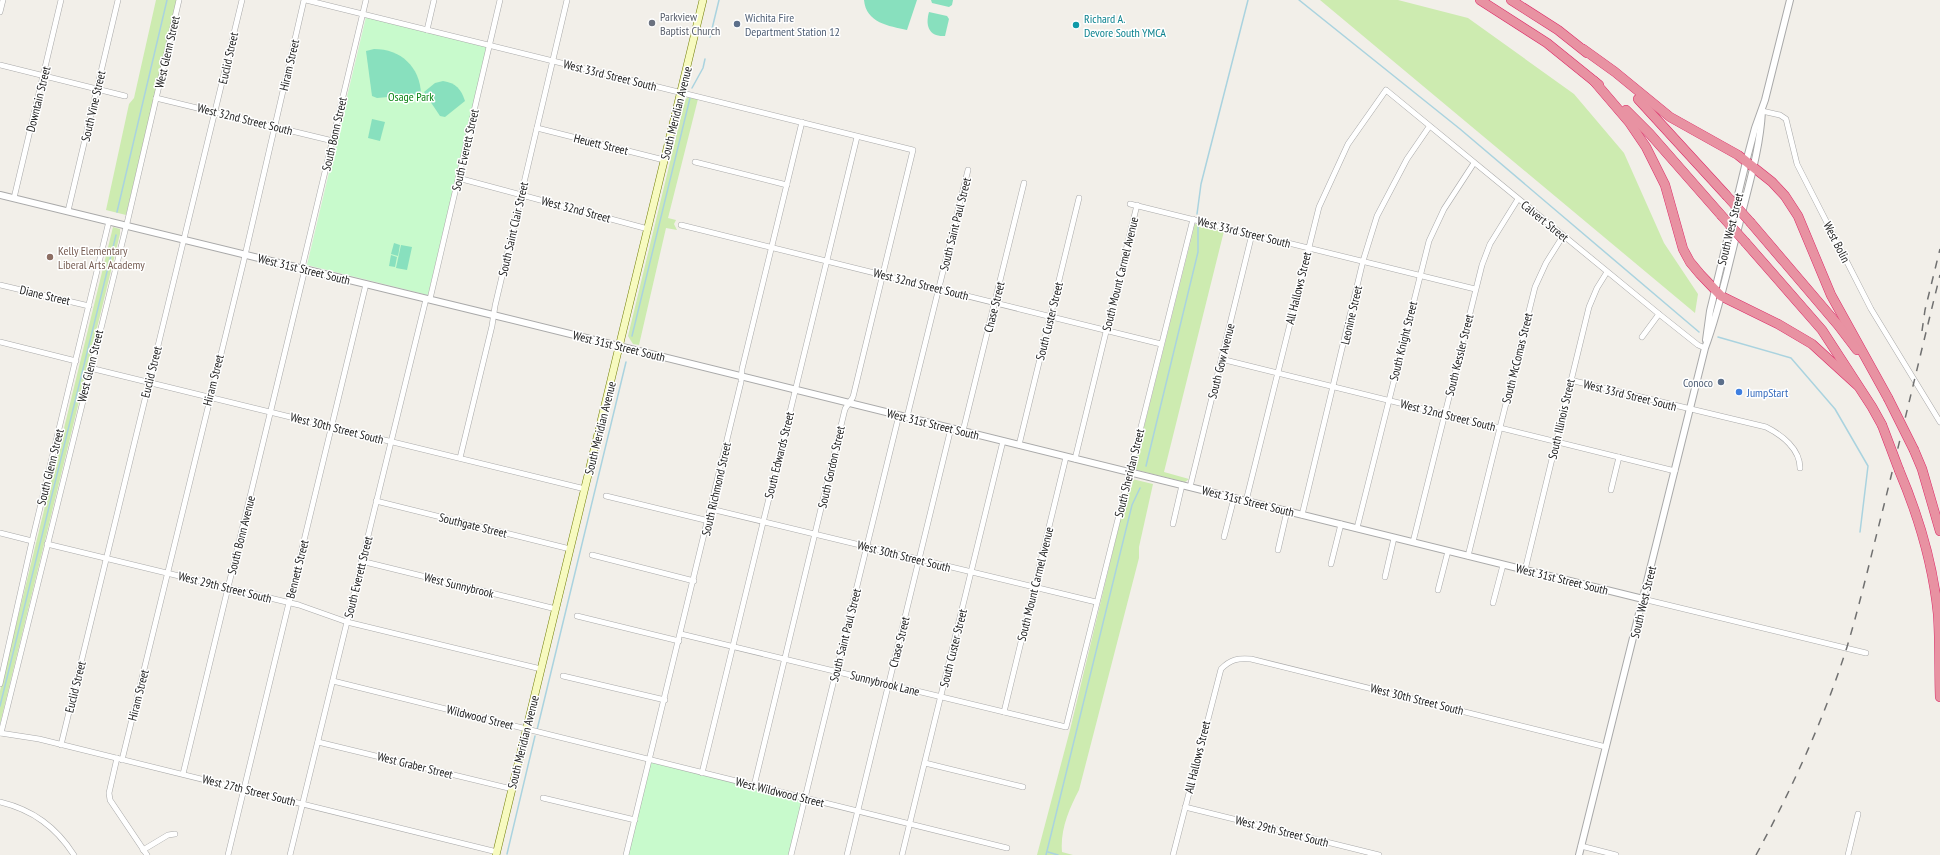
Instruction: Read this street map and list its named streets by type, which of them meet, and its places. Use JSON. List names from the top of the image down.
{
  "streets": {
    "main road": ["South Meridian Avenue"],
    "street": [
      "West Glenn Street",
      "Euclid Street",
      "Hiram Street",
      "West 33rd Street South",
      "Downtain Street",
      "South Vine Street",
      "West 32nd Street South",
      "South Bonn Street",
      "Heuett Street",
      "South Everett Street",
      "West 32nd Street",
      "Calvert Street",
      "South Saint Paul Street",
      "South Saint Clair Street",
      "South West Street",
      "West Bolin",
      "West 31st Street South",
      "South Mount Carmel Avenue",
      "All Hallows Street",
      "Diane Street",
      "Chase Street",
      "Leonine Street",
      "South Custer Street",
      "South Knight Street",
      "South Kessler Street",
      "South McComas Street",
      "South Gow Avenue",
      "South Illinois Street",
      "West 30th Street South",
      "South Edwards Street",
      "South Glenn Street",
      "South Gordon Street",
      "South Sheridan Street",
      "South Richmond Street",
      "Southgate Street",
      "South Bonn Avenue",
      "Bennett Street",
      "West Sunnybrook",
      "West 29th Street South",
      "Sunnybrook Lane",
      "Wildwood Street",
      "West Graber Street",
      "West 27th Street South",
      "West Wildwood Street"
    ]
  },
  "crossings": [
    ["West Glenn Street", "West 32nd Street South"],
    ["West Glenn Street", "West 31st Street South"],
    ["West Glenn Street", "West 30th Street South"],
    ["West Glenn Street", "West 29th Street South"],
    ["West Glenn Street", "West 27th Street South"],
    ["Euclid Street", "West 32nd Street South"],
    ["Euclid Street", "West 31st Street South"],
    ["Euclid Street", "West 30th Street South"],
    ["Euclid Street", "West 29th Street South"],
    ["Euclid Street", "West 27th Street South"],
    ["Hiram Street", "West 33rd Street South"],
    ["Hiram Street", "West 32nd Street South"],
    ["Hiram Street", "West 31st Street South"],
    ["Hiram Street", "West 30th Street South"],
    ["Hiram Street", "West 29th Street South"],
    ["Hiram Street", "West 27th Street South"],
    ["West 33rd Street South", "South Meridian Avenue"],
    ["West 33rd Street South", "South Bonn Street"],
    ["West 33rd Street South", "South Everett Street"],
    ["West 33rd Street South", "South Saint Clair Street"],
    ["West 33rd Street South", "South West Street"],
    ["West 33rd Street South", "South Mount Carmel Avenue"],
    ["West 33rd Street South", "All Hallows Street"],
    ["West 33rd Street South", "Leonine Street"],
    ["West 33rd Street South", "South Knight Street"],
    ["West 33rd Street South", "South Kessler Street"],
    ["West 33rd Street South", "South Gow Avenue"],
    ["West 33rd Street South", "South Illinois Street"],
    ["West 33rd Street South", "South Edwards Street"],
    ["West 33rd Street South", "South Gordon Street"],
    ["West 33rd Street South", "South Sheridan Street"],
    ["West 33rd Street South", "South Richmond Street"],
    ["Downtain Street", "West 31st Street South"],
    ["South Vine Street", "West 31st Street South"],
    ["South Meridian Avenue", "Heuett Street"],
    ["South Meridian Avenue", "West 32nd Street"],
    ["South Meridian Avenue", "West 31st Street South"],
    ["South Meridian Avenue", "West 30th Street South"],
    ["South Meridian Avenue", "Southgate Street"],
    ["South Meridian Avenue", "West Sunnybrook"],
    ["South Meridian Avenue", "West 29th Street South"],
    ["South Meridian Avenue", "Wildwood Street"],
    ["South Meridian Avenue", "West Graber Street"],
    ["South Meridian Avenue", "West 27th Street South"],
    ["West 32nd Street South", "South Bonn Street"],
    ["West 32nd Street South", "South Saint Paul Street"],
    ["West 32nd Street South", "South West Street"],
    ["West 32nd Street South", "South Mount Carmel Avenue"],
    ["West 32nd Street South", "All Hallows Street"],
    ["West 32nd Street South", "Chase Street"],
    ["West 32nd Street South", "Leonine Street"],
    ["West 32nd Street South", "South Custer Street"],
    ["West 32nd Street South", "South Knight Street"],
    ["West 32nd Street South", "South Kessler Street"],
    ["West 32nd Street South", "South McComas Street"],
    ["West 32nd Street South", "South Gow Avenue"],
    ["West 32nd Street South", "South Illinois Street"],
    ["West 32nd Street South", "South Edwards Street"],
    ["West 32nd Street South", "South Gordon Street"],
    ["West 32nd Street South", "South Sheridan Street"],
    ["West 32nd Street South", "South Richmond Street"],
    ["South Bonn Street", "West 31st Street South"],
    ["South Bonn Street", "West 30th Street South"],
    ["South Bonn Street", "South Bonn Avenue"],
    ["Heuett Street", "South Saint Clair Street"],
    ["South Everett Street", "West 32nd Street"],
    ["South Everett Street", "West 31st Street South"],
    ["South Everett Street", "West 30th Street South"],
    ["South Everett Street", "Southgate Street"],
    ["South Everett Street", "West Sunnybrook"],
    ["South Everett Street", "West 29th Street South"],
    ["South Everett Street", "Wildwood Street"],
    ["South Everett Street", "West Graber Street"],
    ["South Everett Street", "West 27th Street South"],
    ["West 32nd Street", "South Saint Clair Street"],
    ["Calvert Street", "South West Street"],
    ["Calvert Street", "All Hallows Street"],
    ["Calvert Street", "Leonine Street"],
    ["Calvert Street", "South Knight Street"],
    ["Calvert Street", "South Kessler Street"],
    ["Calvert Street", "South McComas Street"],
    ["Calvert Street", "South Illinois Street"],
    ["South Saint Paul Street", "West 31st Street South"],
    ["South Saint Paul Street", "West 30th Street South"],
    ["South Saint Paul Street", "Sunnybrook Lane"],
    ["South Saint Paul Street", "West Wildwood Street"],
    ["South Saint Clair Street", "West 31st Street South"],
    ["South Saint Clair Street", "West 30th Street South"],
    ["South West Street", "West Bolin"],
    ["South West Street", "West 31st Street South"],
    ["South West Street", "West 30th Street South"],
    ["West 31st Street South", "South Mount Carmel Avenue"],
    ["West 31st Street South", "All Hallows Street"],
    ["West 31st Street South", "Chase Street"],
    ["West 31st Street South", "Leonine Street"],
    ["West 31st Street South", "South Custer Street"],
    ["West 31st Street South", "South Knight Street"],
    ["West 31st Street South", "South Kessler Street"],
    ["West 31st Street South", "South McComas Street"],
    ["West 31st Street South", "South Gow Avenue"],
    ["West 31st Street South", "South Illinois Street"],
    ["West 31st Street South", "South Edwards Street"],
    ["West 31st Street South", "South Glenn Street"],
    ["West 31st Street South", "South Gordon Street"],
    ["West 31st Street South", "South Sheridan Street"],
    ["West 31st Street South", "South Richmond Street"],
    ["West 31st Street South", "Bennett Street"],
    ["South Mount Carmel Avenue", "West 30th Street South"],
    ["South Mount Carmel Avenue", "Sunnybrook Lane"],
    ["All Hallows Street", "West 30th Street South"],
    ["All Hallows Street", "West 29th Street South"],
    ["Diane Street", "South Glenn Street"],
    ["Chase Street", "West 30th Street South"],
    ["Chase Street", "Sunnybrook Lane"],
    ["Chase Street", "West Wildwood Street"],
    ["South Custer Street", "West 30th Street South"],
    ["South Custer Street", "Sunnybrook Lane"],
    ["South Custer Street", "West Wildwood Street"],
    ["West 30th Street South", "South Edwards Street"],
    ["West 30th Street South", "South Gordon Street"],
    ["West 30th Street South", "South Sheridan Street"],
    ["West 30th Street South", "South Richmond Street"],
    ["West 30th Street South", "South Bonn Avenue"],
    ["West 30th Street South", "Bennett Street"],
    ["South Edwards Street", "Sunnybrook Lane"],
    ["South Edwards Street", "West Wildwood Street"],
    ["South Gordon Street", "Sunnybrook Lane"],
    ["South Gordon Street", "West Wildwood Street"],
    ["South Sheridan Street", "Sunnybrook Lane"],
    ["South Richmond Street", "Sunnybrook Lane"],
    ["South Richmond Street", "Wildwood Street"],
    ["South Richmond Street", "West Wildwood Street"],
    ["South Bonn Avenue", "West 29th Street South"],
    ["South Bonn Avenue", "West 27th Street South"],
    ["Bennett Street", "West 29th Street South"],
    ["Bennett Street", "West 27th Street South"],
    ["Wildwood Street", "West Wildwood Street"]
  ],
  "parks": ["Osage Park"],
  "places": [
    "Parkview Baptist Church",
    "Wichita Fire Department Station 12",
    "Richard A. Devore South YMCA",
    "Kelly Elementary Liberal Arts Academy",
    "Conoco",
    "JumpStart"
  ]
}
